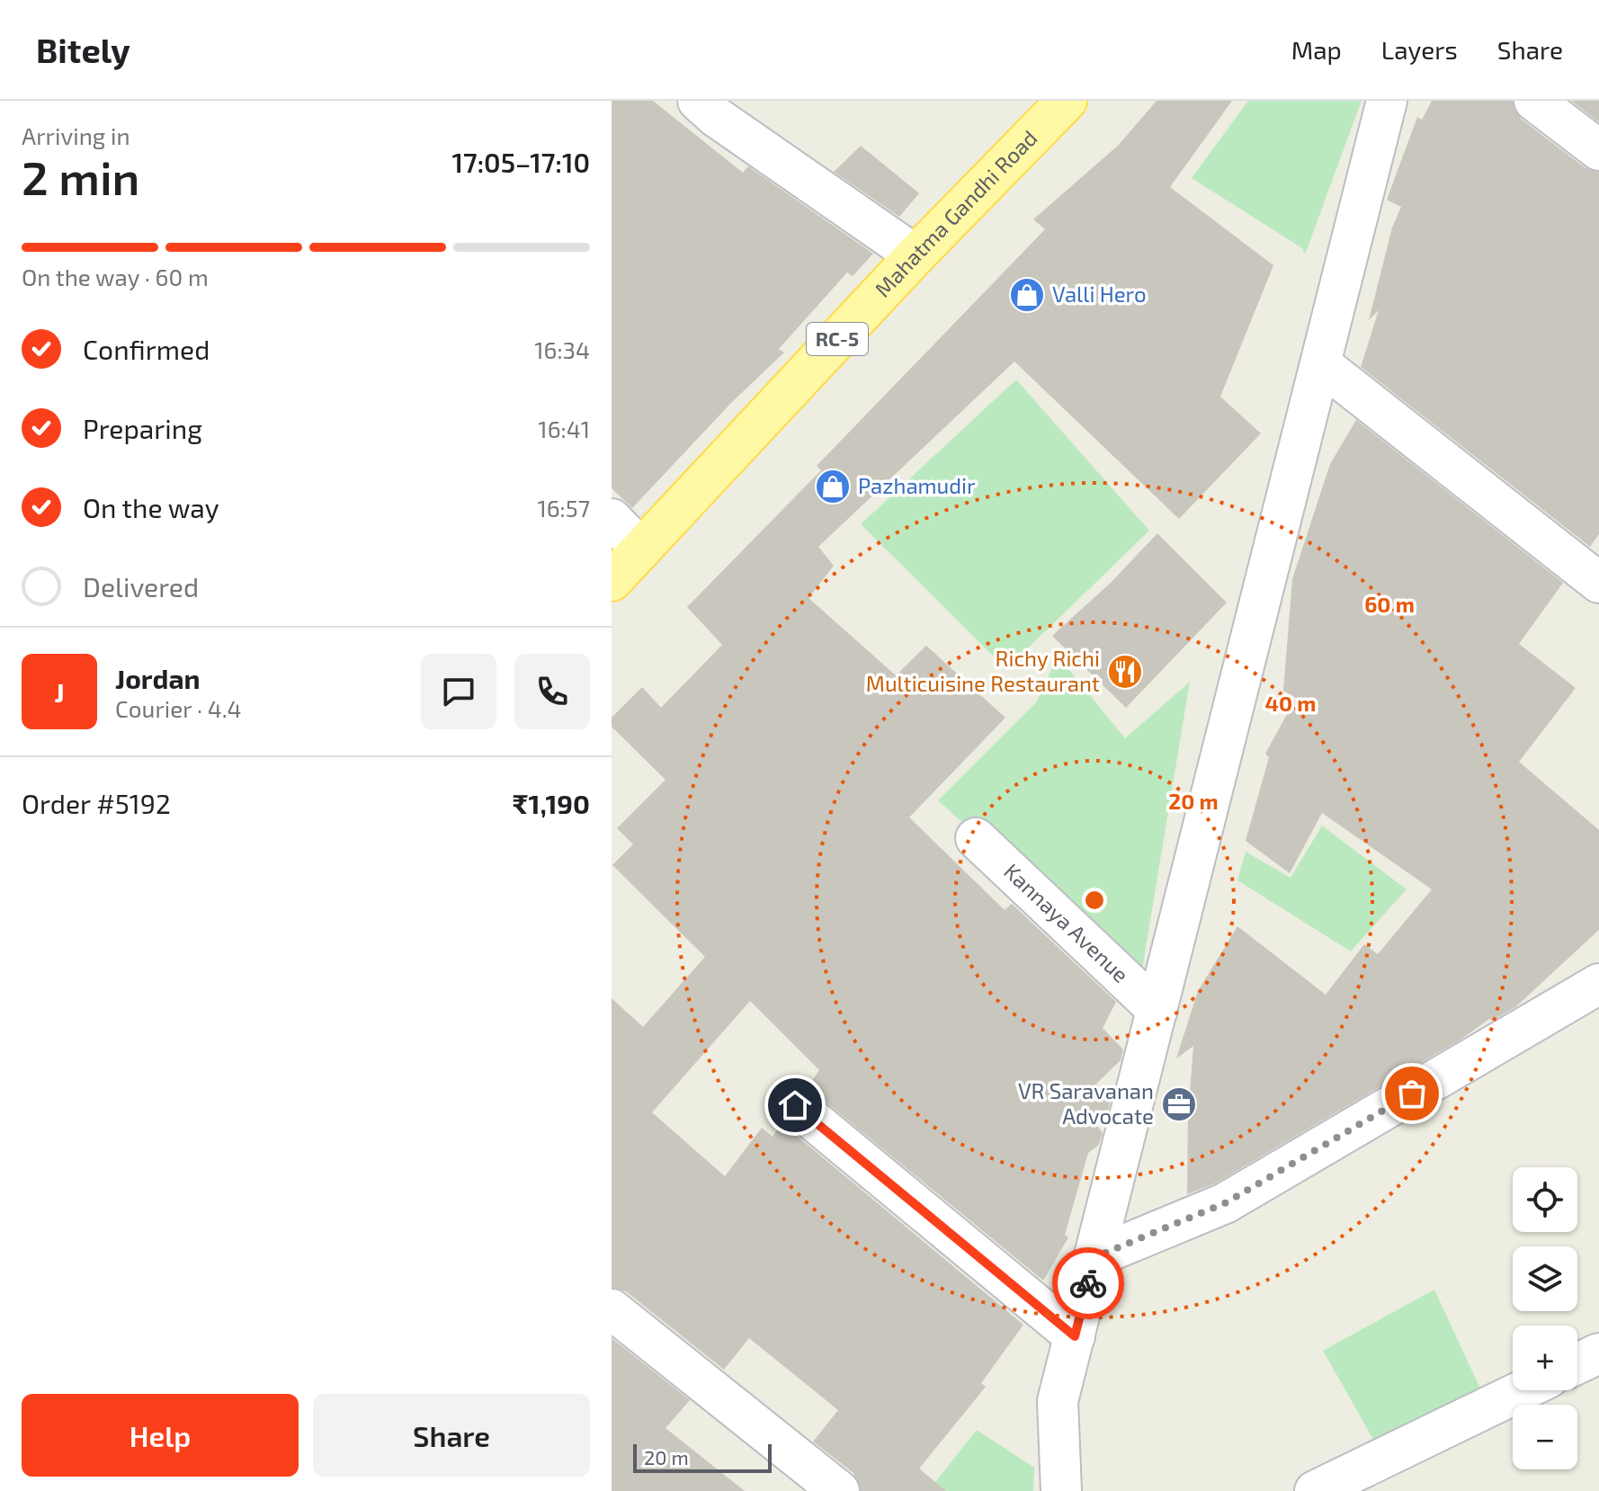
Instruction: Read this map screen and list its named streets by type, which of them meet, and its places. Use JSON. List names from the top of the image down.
{
  "streets": {
    "main road": ["Mahatma Gandhi Road", "RC-5"],
    "street": ["Kannaya Avenue"]
  },
  "places": {
    "shop": ["Valli Hero", "Pazhamudir"],
    "restaurant": ["Richy Richi Multicuisine Restaurant"],
    "office": ["VR Saravanan Advocate"]
  },
  "scale_bar": "20 m",
  "page": {
    "header": "Bitely",
    "nav": ["Map", "Layers", "Share"],
    "heading": ["2 min", "Arriving in", "17:05–17:10"],
    "panel": [
      "Jordan",
      "Courier · 4.4",
      "Order #5192",
      "₹1,190"
    ],
    "bar": "On the way · 60 m",
    "list": [
      ["Confirmed", "16:34"],
      ["Preparing", "16:41"],
      ["On the way", "16:57"],
      "Delivered"
    ],
    "round": "J",
    "map_buttons": ["+", "−"],
    "buttons": ["Help", "Share"],
    "scale": "20 m"
  },
  "rings": ["60 m", "40 m", "20 m"]
}
